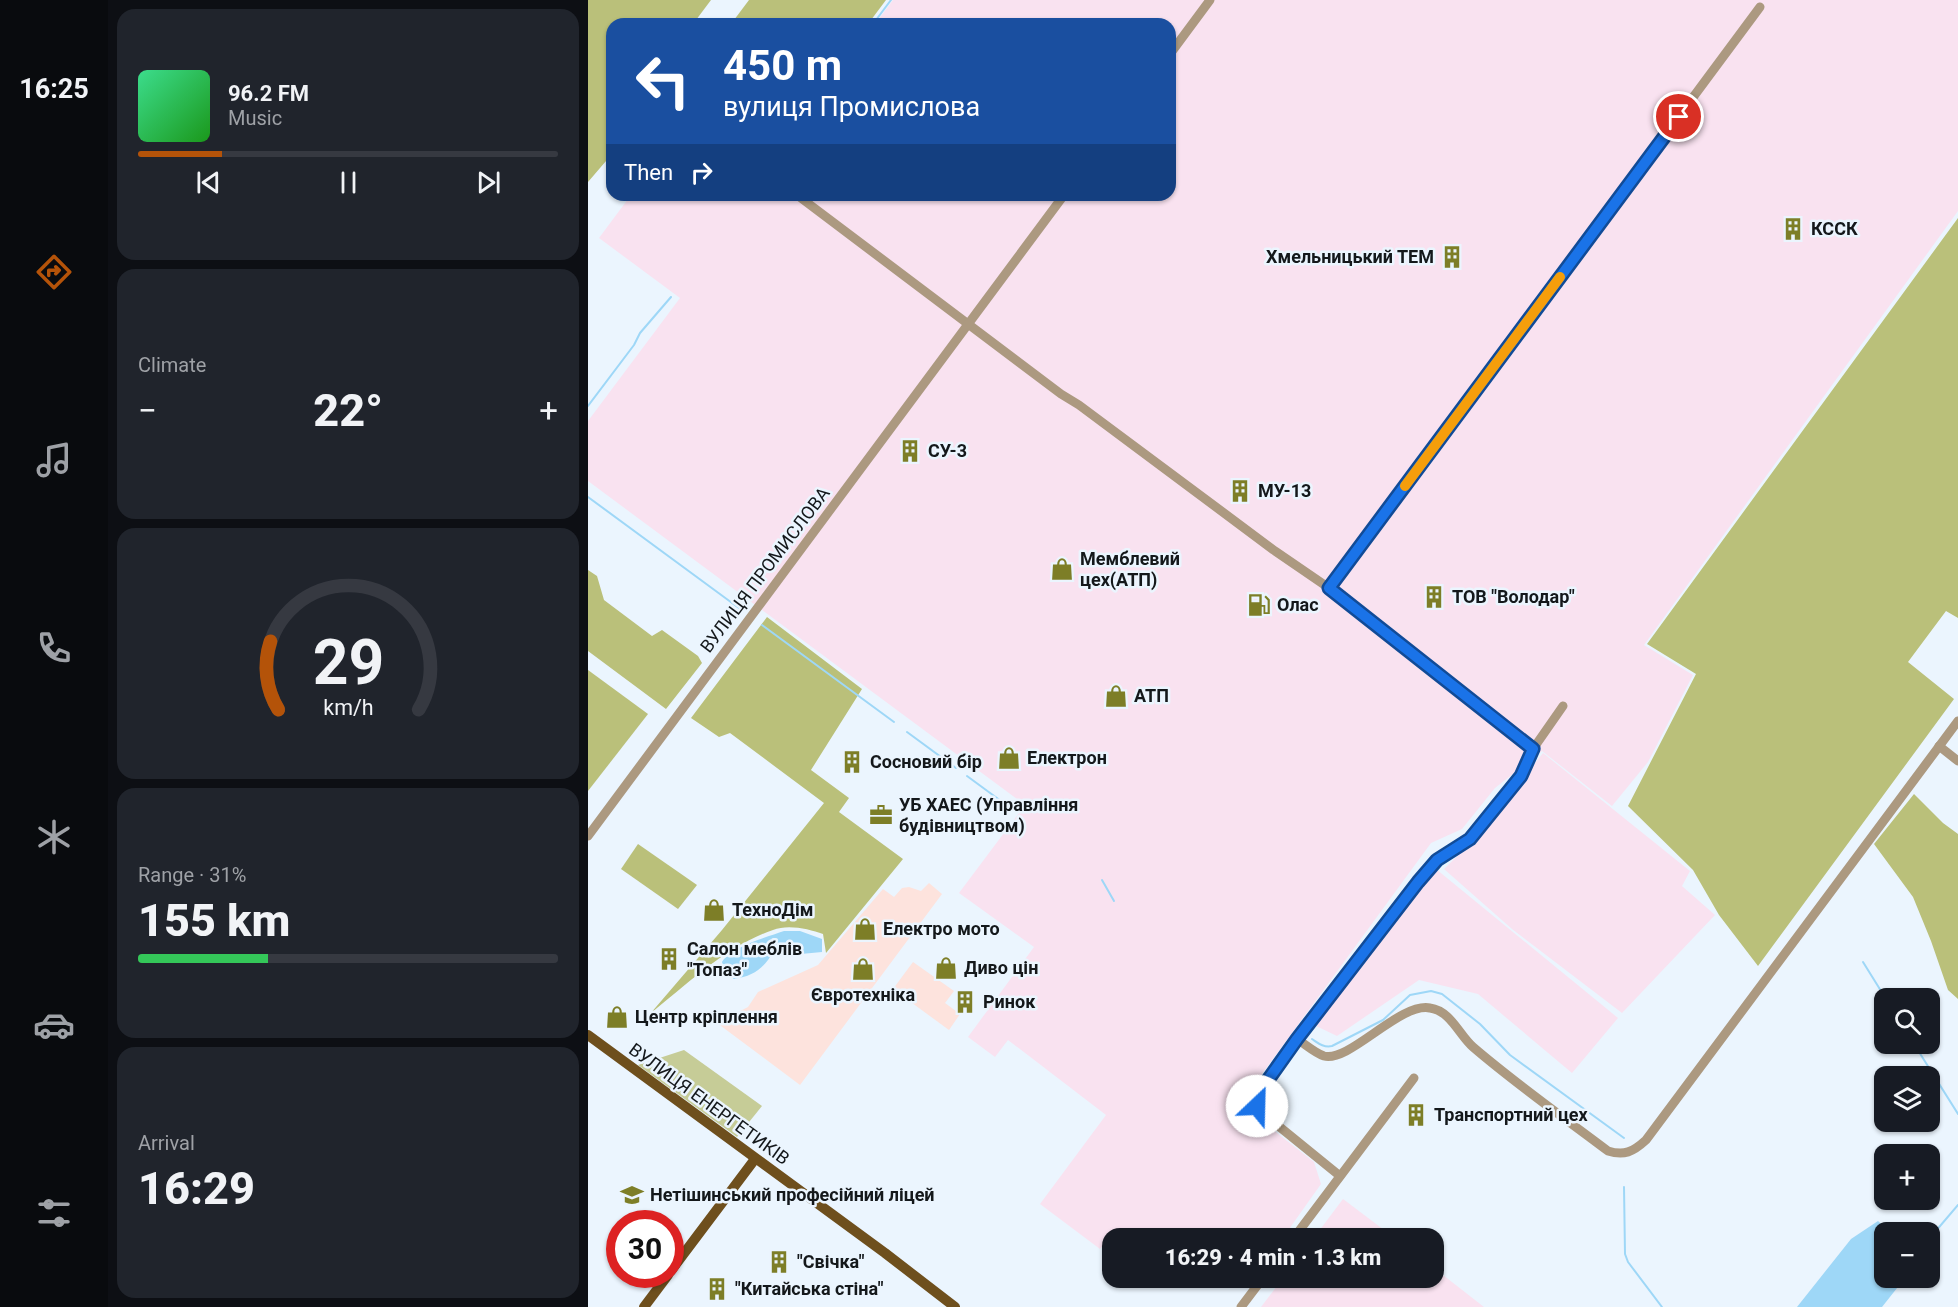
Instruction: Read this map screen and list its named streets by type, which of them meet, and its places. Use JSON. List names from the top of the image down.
{
  "streets": {
    "main road": ["ВУЛИЦЯ ЕНЕРГЕТИКІВ"],
    "street": ["ВУЛИЦЯ ПРОМИСЛОВА"]
  },
  "places": {
    "building": [
      "КССК",
      "Хмельницький ТЕМ",
      "СУ-3",
      "МУ-13",
      "ТОВ \"Володар\"",
      "Сосновий бір",
      "Салон меблів \"Топаз\"",
      "Ринок",
      "Транспортний цех",
      "\"Свічка\"",
      "\"Китайська стіна\""
    ],
    "shop": [
      "Мемблевий цех(АТП)",
      "АТП",
      "Електрон",
      "ТехноДім",
      "Електро мото",
      "Диво цін",
      "Євротехніка",
      "Центр кріплення"
    ],
    "fuel station": ["Олас"],
    "office": ["УБ ХАЕС (Управління будівництвом)"],
    "school or university": ["Нетішинський професійний ліцей"]
  },
  "page": {
    "tabs": "16:25",
    "turn": ["450 m", "вулиця Промислова"],
    "song": ["96.2 FM", "Music"],
    "then": "Then",
    "tile": [
      "Climate",
      ["Range · 31%", "155 km"],
      ["Arrival", "16:29"]
    ],
    "heat": ["−", "22°", "+"],
    "map_buttons": ["+", "−"],
    "limit": "30",
    "trip": "16:29 · 4 min · 1.3 km",
    "gauge": ["29", "km/h"]
  }
}
